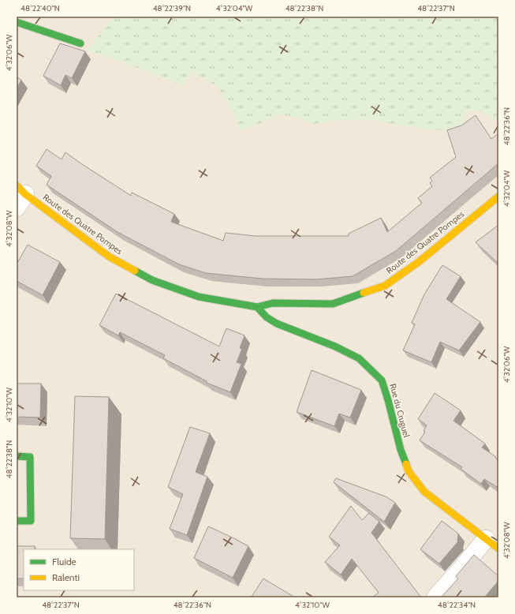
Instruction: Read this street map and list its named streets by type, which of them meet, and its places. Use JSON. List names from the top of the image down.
{
  "streets": {
    "street": ["Route des Quatre Pompes", "Rue du Cruguel"]
  },
  "crossings": [
    ["Route des Quatre Pompes", "Rue du Cruguel"]
  ],
  "legend": ["Fluide", "Ralenti"],
  "coordinates": [
    "48°22'40\"N",
    "48°22'39\"N",
    "4°32'04\"W",
    "48°22'38\"N",
    "48°22'37\"N",
    "4°32'06\"W",
    "48°22'36\"N",
    "4°32'08\"W",
    "4°32'10\"W",
    "48°22'34\"N"
  ]
}
